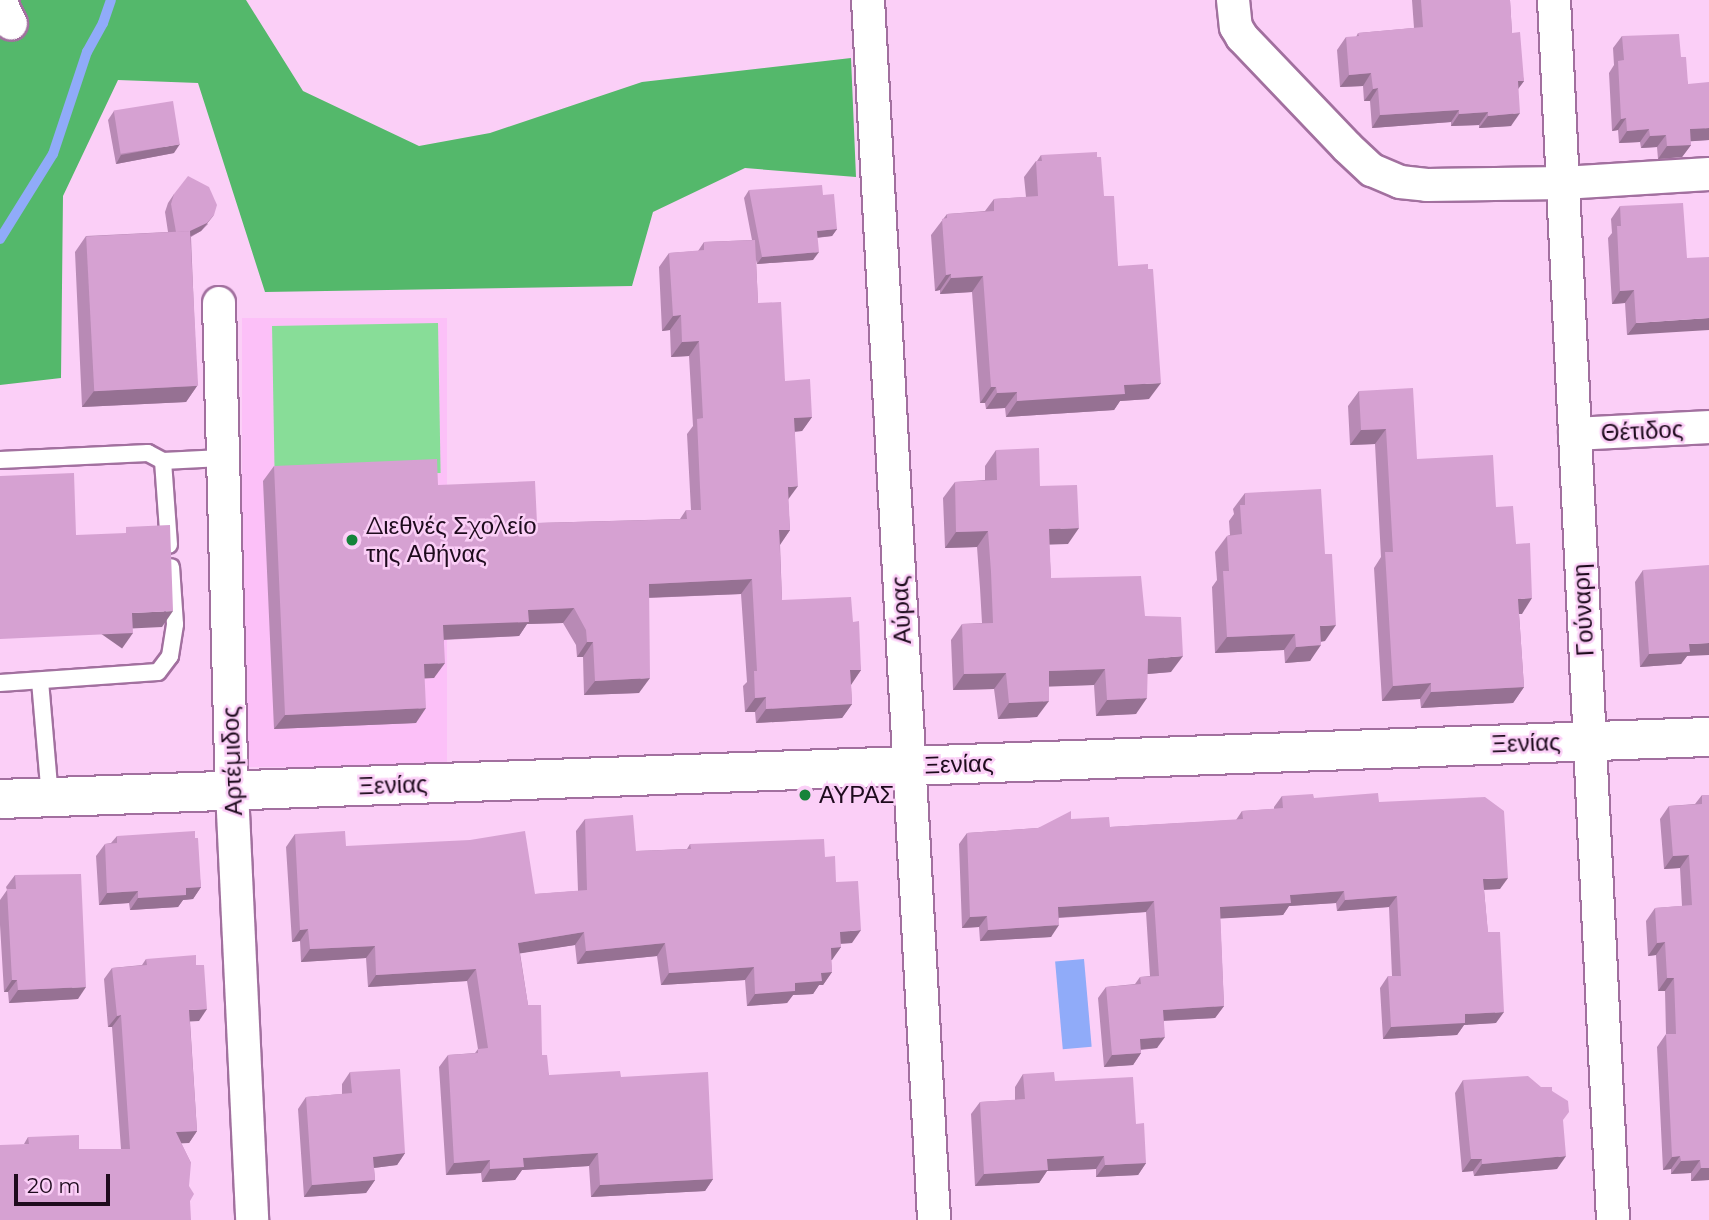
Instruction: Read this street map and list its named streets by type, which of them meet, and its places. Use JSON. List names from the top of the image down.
{
  "streets": {
    "street": [
      "Θέτιδος",
      "Αύρας",
      "Γούναρη",
      "Ξενίας",
      "Αρτέμιδος"
    ]
  },
  "crossings": [
    ["Θέτιδος", "Γούναρη"],
    ["Αύρας", "Ξενίας"],
    ["Γούναρη", "Ξενίας"],
    ["Ξενίας", "Αρτέμιδος"]
  ],
  "places": ["Διεθνές Σχολείο της Αθήνας", "ΑΥΡΑΣ"],
  "scale_bar": "20 m"
}
